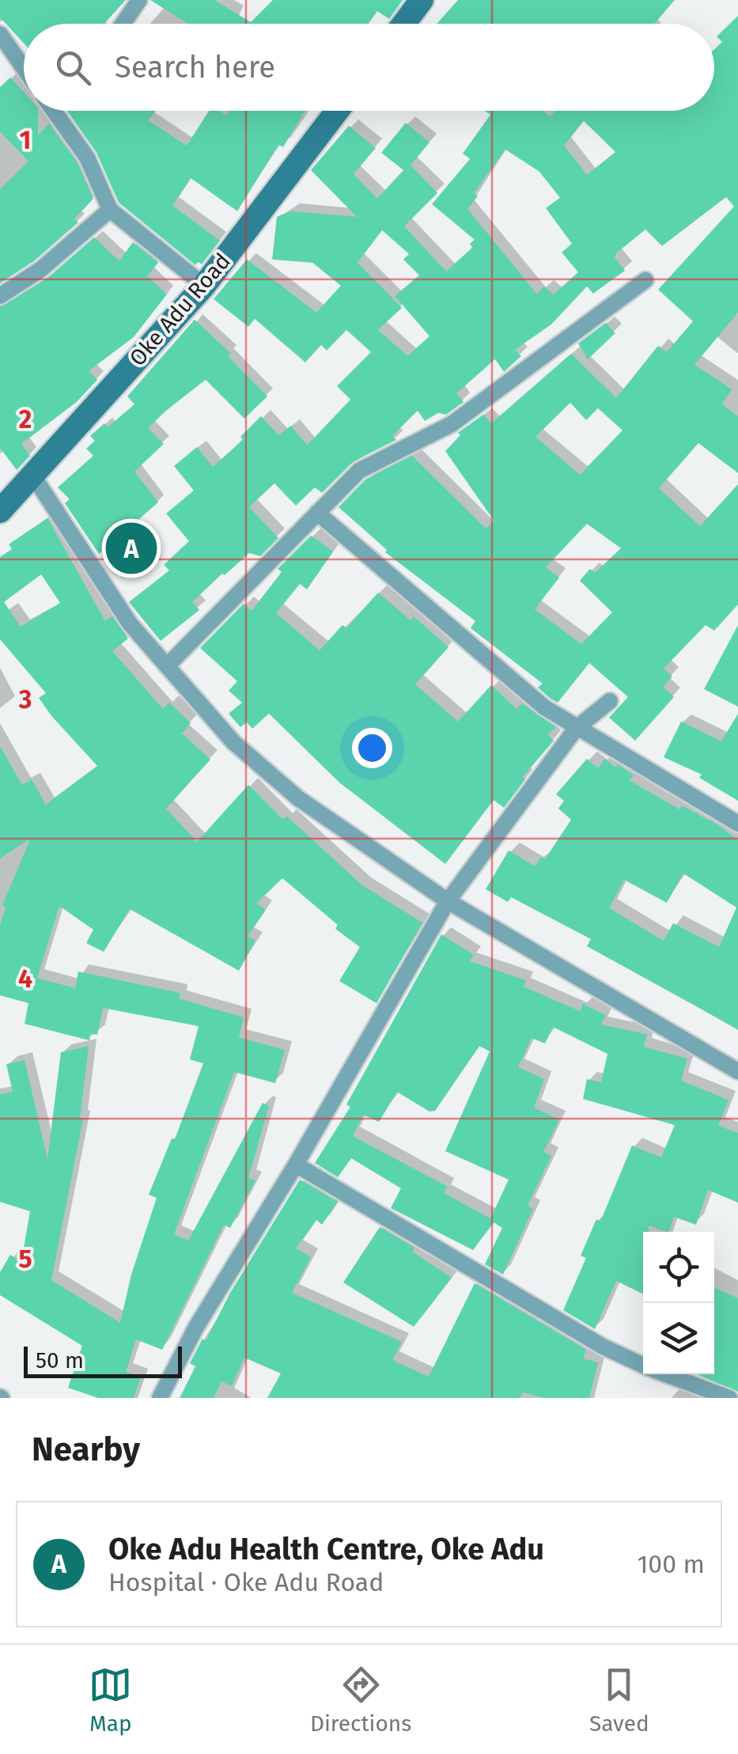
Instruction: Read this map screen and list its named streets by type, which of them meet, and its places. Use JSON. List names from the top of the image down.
{
  "streets": {
    "street": ["Oke Adu Road"]
  },
  "scale_bar": "50 m",
  "page": {
    "search": "Search here",
    "pins": "A",
    "scale": "50 m",
    "heading": "Nearby",
    "list": [
      {
        "mark": "A",
        "name": "Oke Adu Health Centre, Oke Adu",
        "note": "Hospital · Oke Adu Road",
        "value": "100 m"
      }
    ],
    "nav": ["Map", "Directions", "Saved"]
  },
  "grid": {
    "rows": [
      "1",
      "2",
      "3",
      "4",
      "5"
    ]
  }
}
